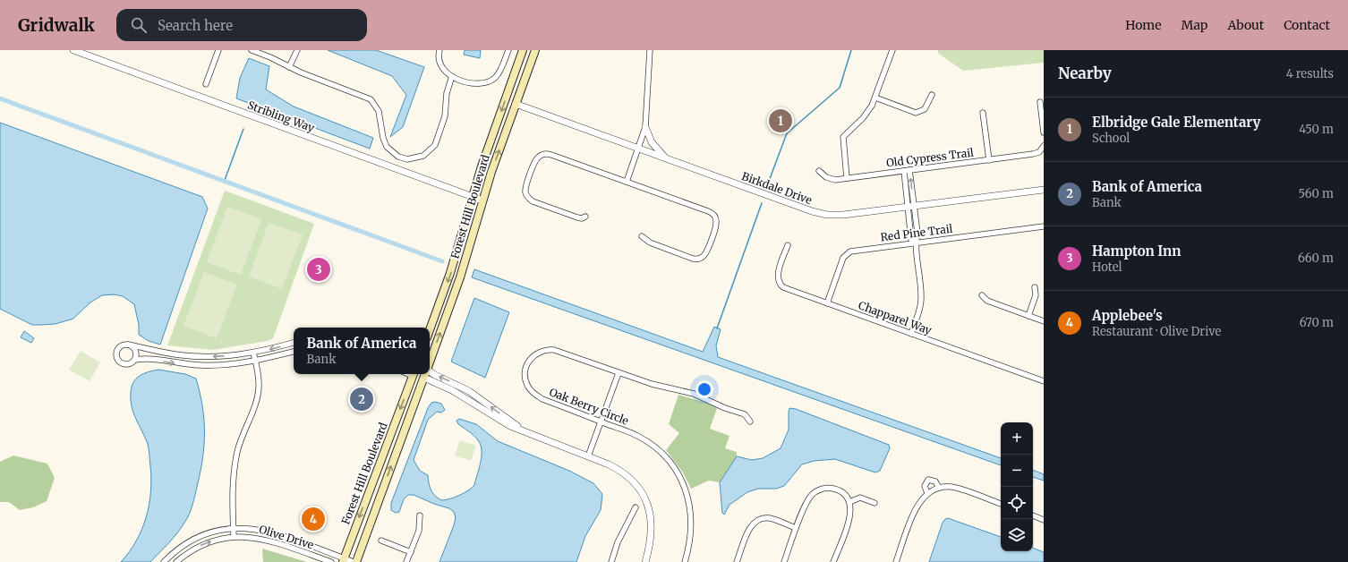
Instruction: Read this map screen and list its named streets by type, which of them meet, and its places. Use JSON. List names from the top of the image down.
{
  "streets": {
    "main road": ["Forest Hill Boulevard"],
    "street": [
      "Stribling Way",
      "Old Cypress Trail",
      "Birkdale Drive",
      "Red Pine Trail",
      "Chapparel Way",
      "Oak Berry Circle",
      "Olive Drive"
    ]
  },
  "crossings": [
    ["Stribling Way", "Forest Hill Boulevard"],
    ["Birkdale Drive", "Forest Hill Boulevard"],
    ["Forest Hill Boulevard", "Olive Drive"],
    ["Red Pine Trail", "Chapparel Way"]
  ],
  "page": {
    "header": "Gridwalk",
    "search": "Search here",
    "nav": [
      "Home",
      "Map",
      "About",
      "Contact"
    ],
    "heading": ["Nearby", "4 results"],
    "list": [
      {
        "mark": "1",
        "name": "Elbridge Gale Elementary",
        "note": "School",
        "value": "450 m"
      },
      {
        "mark": "2",
        "name": "Bank of America",
        "note": "Bank",
        "value": "560 m"
      },
      {
        "mark": "3",
        "name": "Hampton Inn",
        "note": "Hotel",
        "value": "660 m"
      },
      {
        "mark": "4",
        "name": "Applebee's",
        "note": "Restaurant · Olive Drive",
        "value": "670 m"
      }
    ],
    "pins": [
      "1",
      "3",
      "2",
      "4"
    ],
    "popup": ["Bank of America", "Bank"],
    "map_buttons": ["+", "−"]
  }
}
